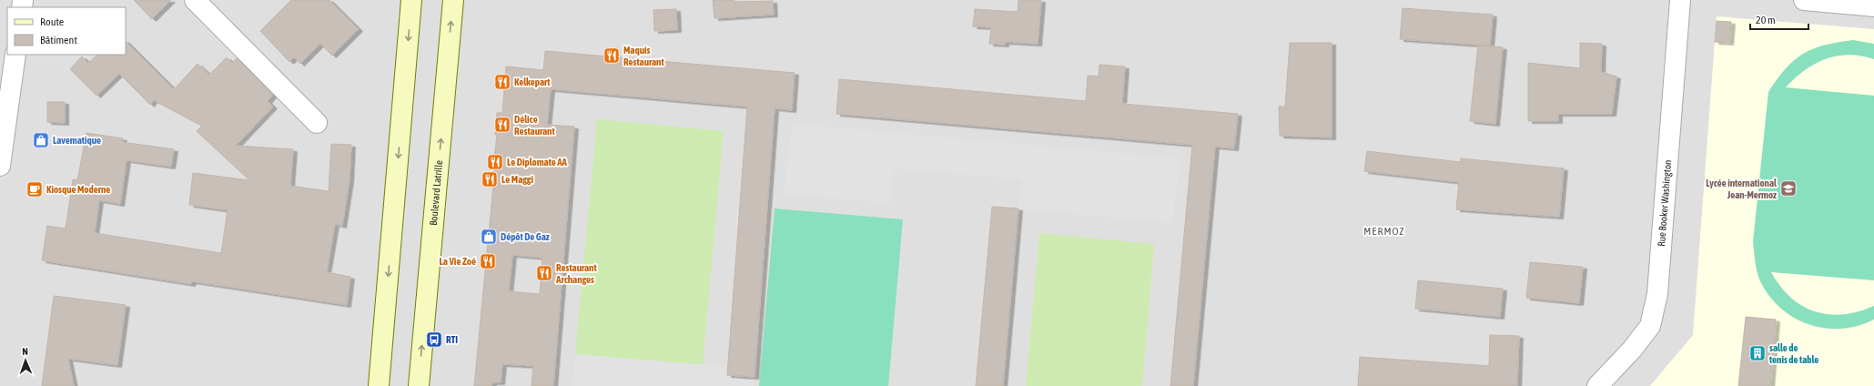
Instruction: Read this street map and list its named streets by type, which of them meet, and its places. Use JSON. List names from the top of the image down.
{
  "streets": {
    "main road": ["Boulevard Latrille"],
    "street": ["Rue Booker Washington"]
  },
  "districts": ["MERMOZ"],
  "places": {
    "restaurant": [
      "Maquis Restaurant",
      "Kelkepart",
      "Délice Restaurant",
      "Le Diplomate AA",
      "Le Maggi",
      "La Vie Zoé",
      "Restaurant Archanges"
    ],
    "shop": ["Lavematique", "Dépôt De Gaz"],
    "school or university": ["Lycée international Jean-Mermoz"],
    "cafe": ["Kiosque Moderne"],
    "bus stop": ["RTI"],
    "building": ["salle de tenis de table"]
  },
  "legend": ["Route", "Bâtiment"],
  "scale_bar": "20 m",
  "north": "top"
}
